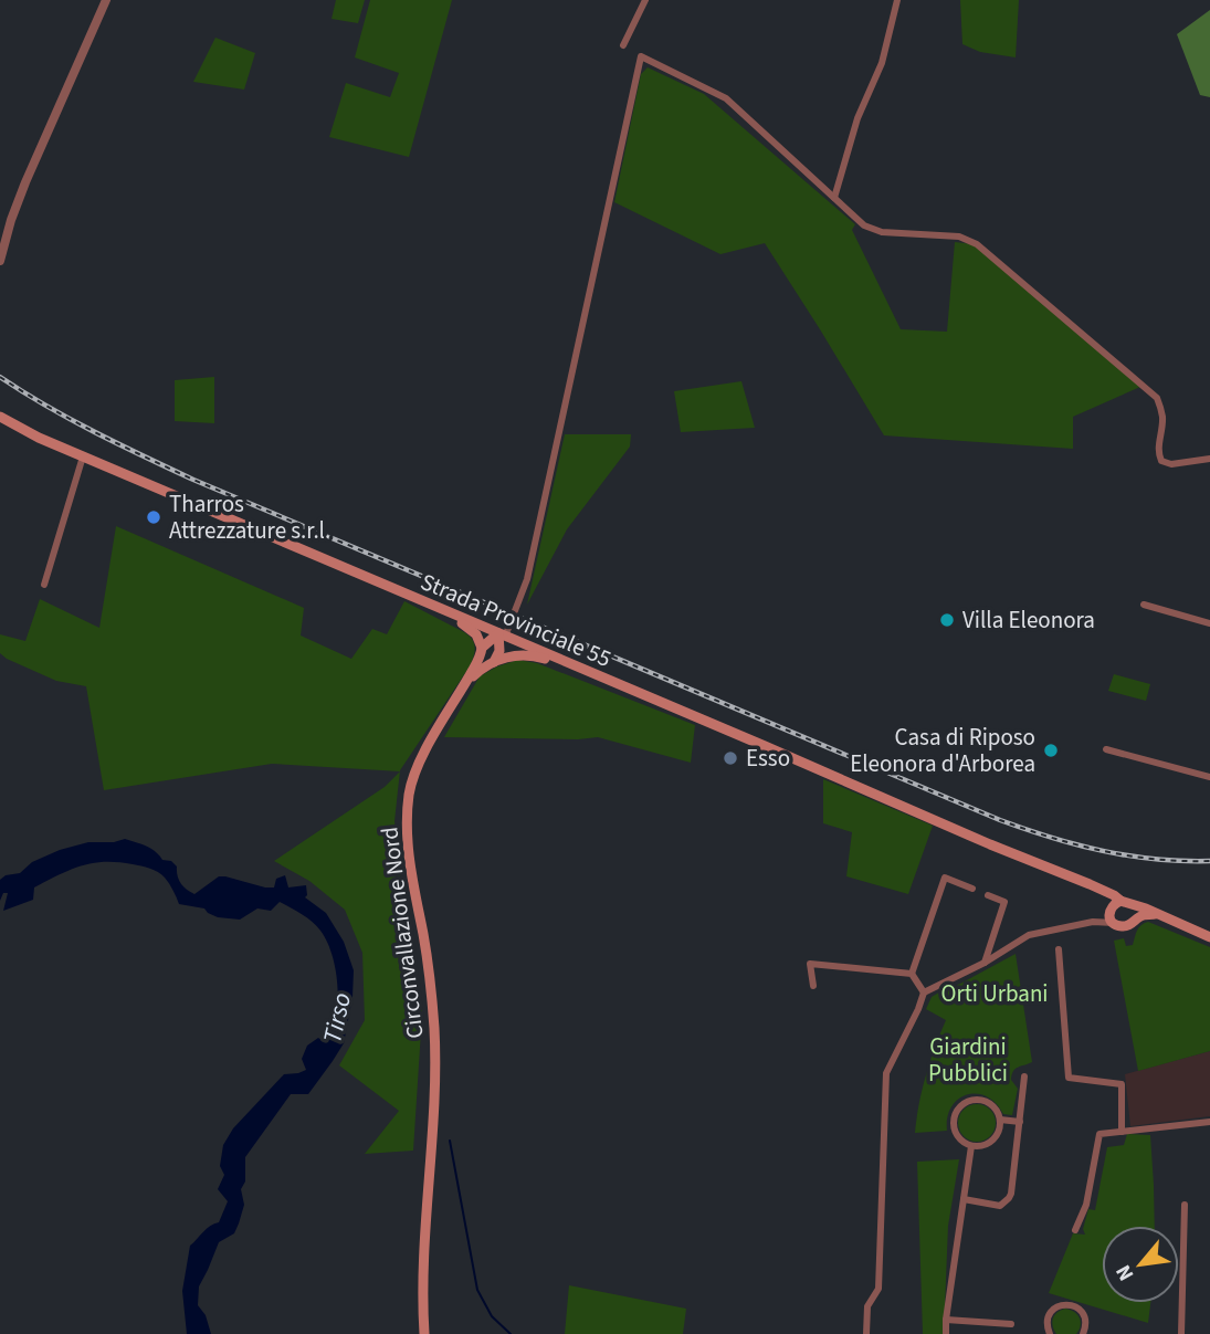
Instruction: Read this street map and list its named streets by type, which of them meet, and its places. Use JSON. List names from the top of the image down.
{
  "streets": {
    "main road": ["Strada Provinciale 55", "Circonvallazione Nord"]
  },
  "crossings": [
    ["Strada Provinciale 55", "Circonvallazione Nord"]
  ],
  "water": ["Tirso"],
  "parks": ["Orti Urbani", "Giardini Pubblici"],
  "places": [
    "Tharros Attrezzature s.r.l.",
    "Villa Eleonora",
    "Casa di Riposo Eleonora d'Arborea",
    "Esso"
  ],
  "north": "bottom left"
}
